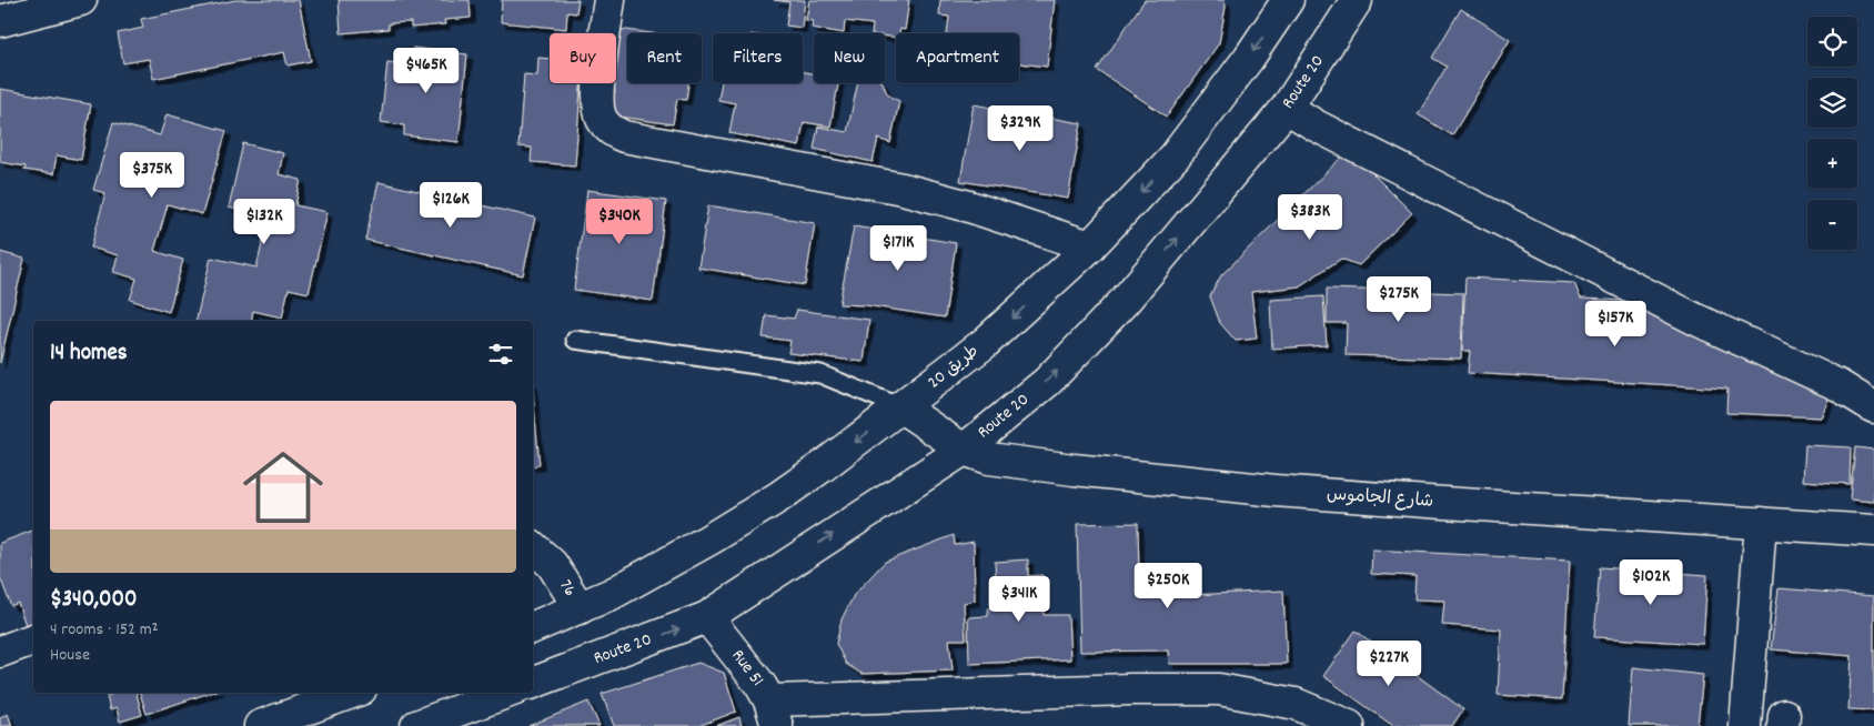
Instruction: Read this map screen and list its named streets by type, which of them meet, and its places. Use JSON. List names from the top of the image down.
{
  "streets": {
    "street": [
      "Route 20",
      "طريق 20",
      "شارع الجاموس",
      "76",
      "Rue 51"
    ]
  },
  "crossings": [
    ["Route 20", "شارع الجاموس"],
    ["Route 20", "Rue 51"],
    ["طريق 20", "شارع الجاموس"],
    ["طريق 20", "76"]
  ],
  "one_way": ["Route 20", "طريق 20"],
  "page": {
    "map_buttons": ["+", "−"],
    "chip": [
      "Buy",
      "Rent",
      "Filters",
      "New",
      "Apartment"
    ],
    "price": [
      "$465K",
      "$329K",
      "$375K",
      "$126K",
      "$383K",
      "$132K",
      "$340K",
      "$171K",
      "$275K",
      "$157K",
      "$102K",
      "$250K",
      "$341K",
      "$227K"
    ],
    "heading": "14 homes",
    "list": [
      {
        "name": "$340,000",
        "note": "4 rooms · 152 m² · House"
      }
    ]
  }
}
